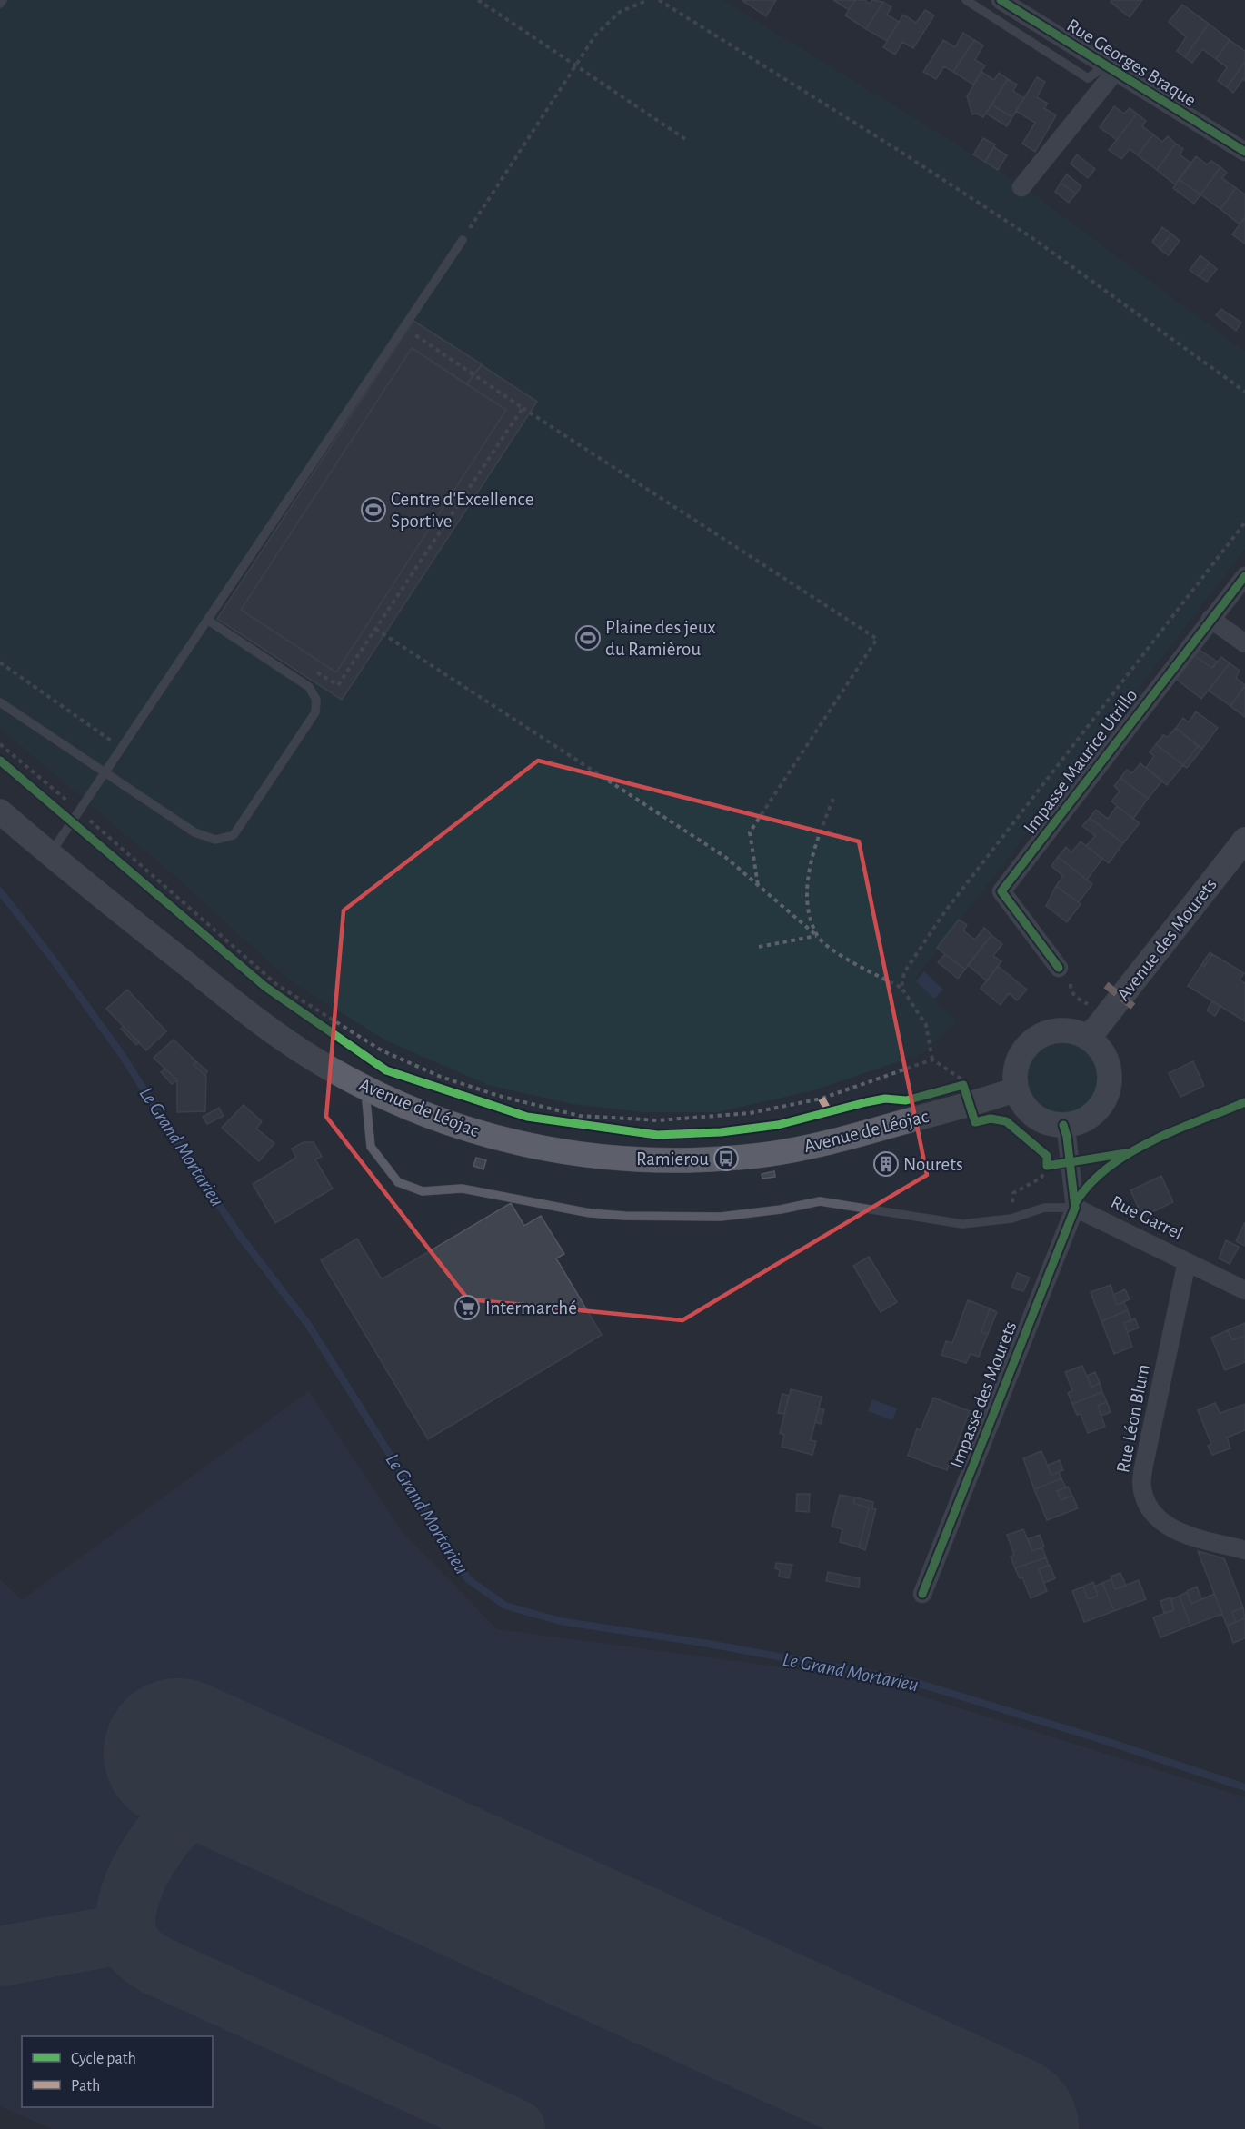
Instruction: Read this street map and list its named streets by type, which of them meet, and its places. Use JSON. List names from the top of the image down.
{
  "streets": {
    "main road": ["Avenue des Mourets", "Avenue de Léojac"],
    "street": [
      "Rue Georges Braque",
      "Impasse Maurice Utrillo",
      "Rue Garrel",
      "Impasse des Mourets",
      "Rue Léon Blum"
    ]
  },
  "crossings": [
    ["Avenue des Mourets", "Avenue de Léojac"],
    ["Rue Garrel", "Impasse des Mourets"],
    ["Rue Garrel", "Rue Léon Blum"]
  ],
  "water": ["Le Grand Mortarieu"],
  "places": {
    "sports": ["Centre d'Excellence Sportive", "Plaine des jeux du Ramièrou"],
    "bus stop": ["Ramierou"],
    "building": ["Nourets"],
    "supermarket": ["Intermarché"]
  },
  "legend": ["Cycle path", "Path"]
}
